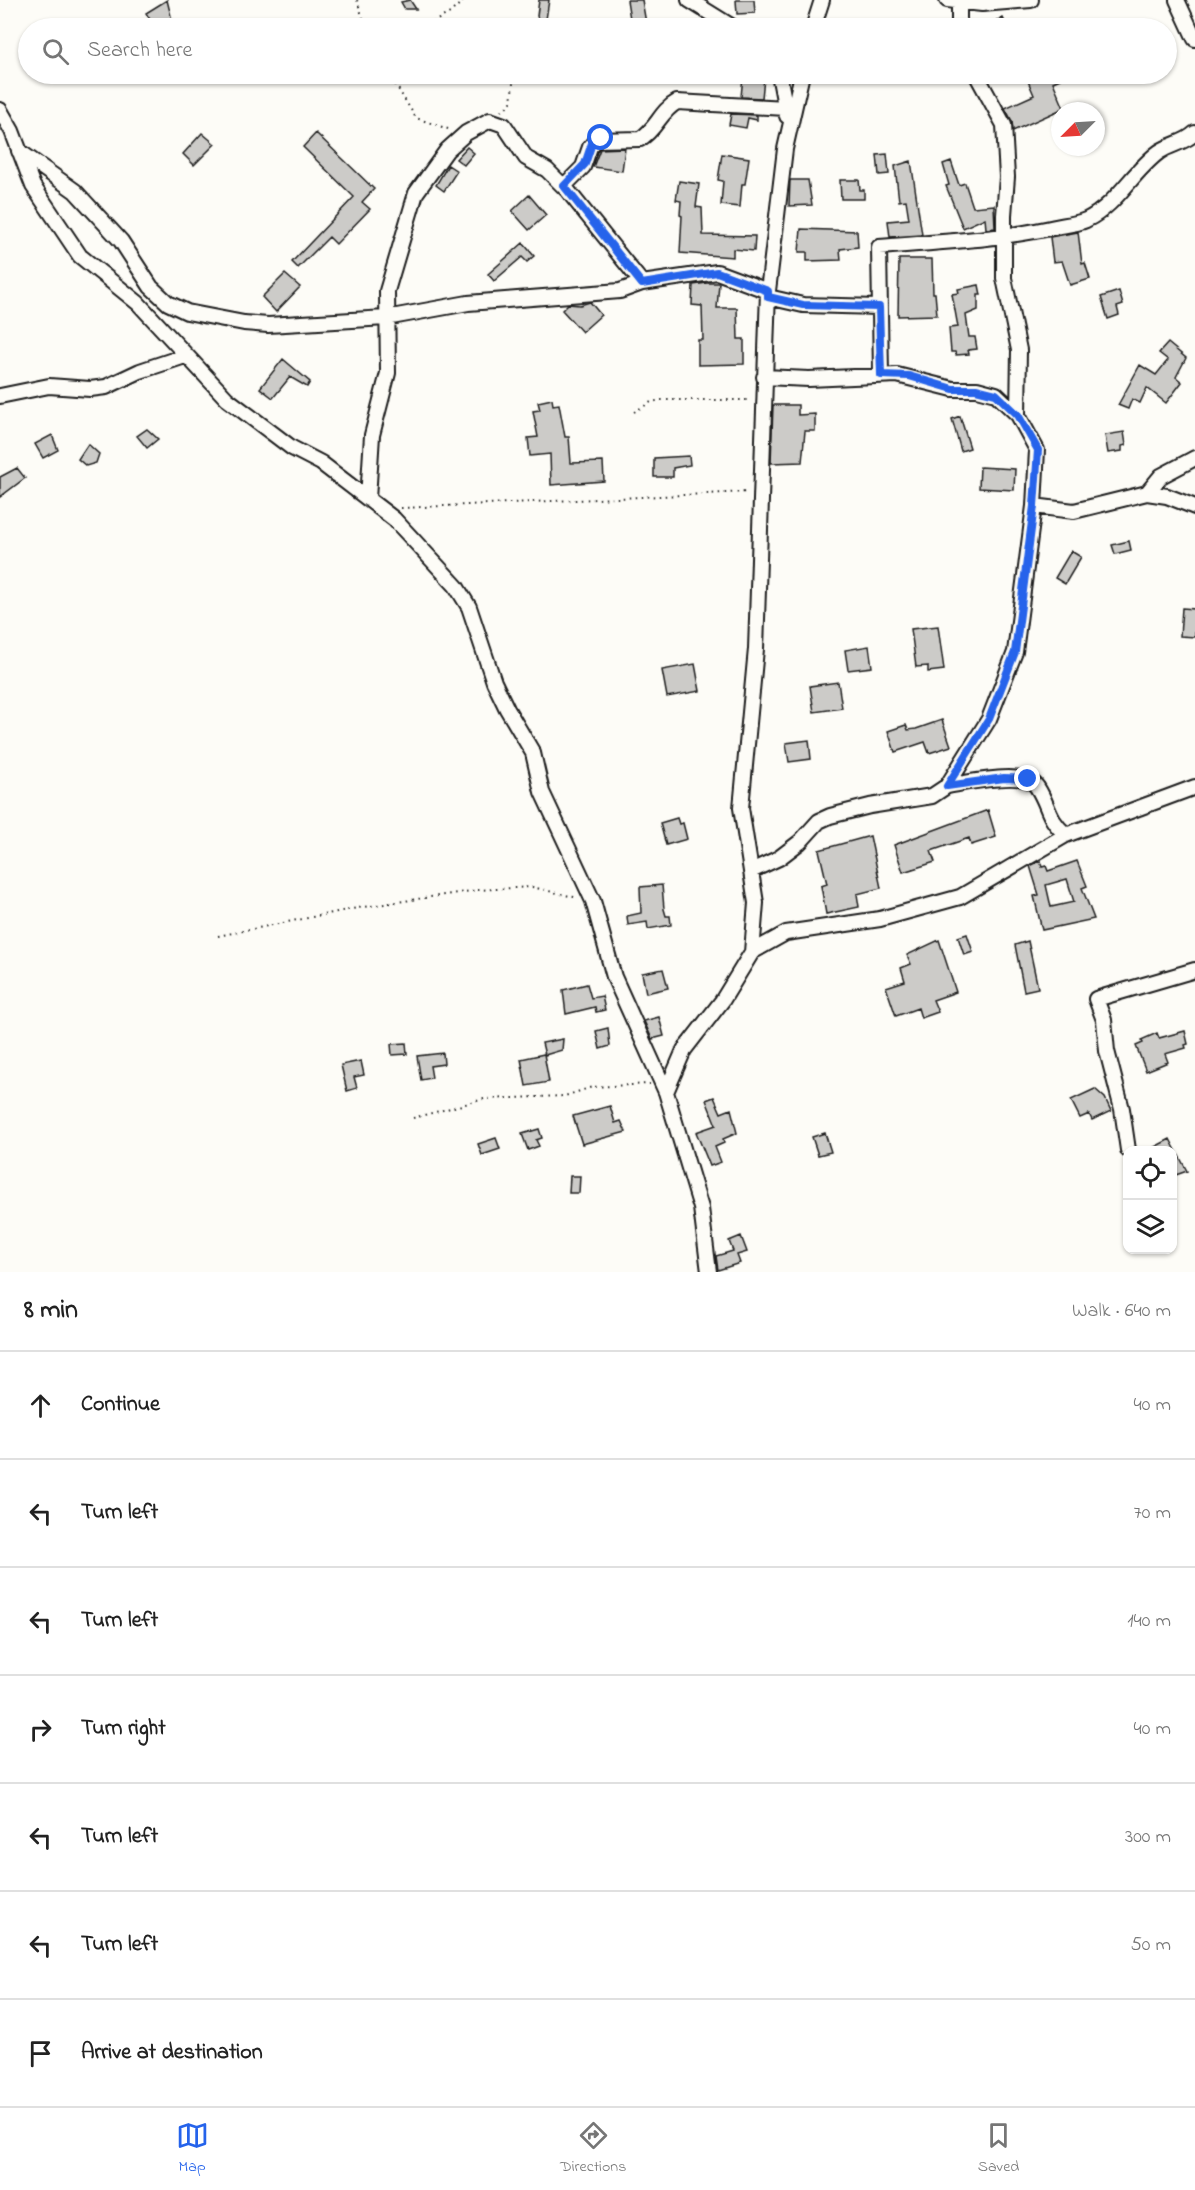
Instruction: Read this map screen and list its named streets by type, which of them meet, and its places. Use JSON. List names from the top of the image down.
{
  "north": "bottom left",
  "page": {
    "search": "Search here",
    "heading": ["8 min", "Walk · 640 m"],
    "list": [
      ["Continue", "40 m"],
      ["Turn left", "70 m"],
      ["Turn left", "140 m"],
      ["Turn right", "40 m"],
      ["Turn left", "300 m"],
      ["Turn left", "50 m"],
      "Arrive at destination"
    ],
    "nav": ["Map", "Directions", "Saved"]
  }
}
